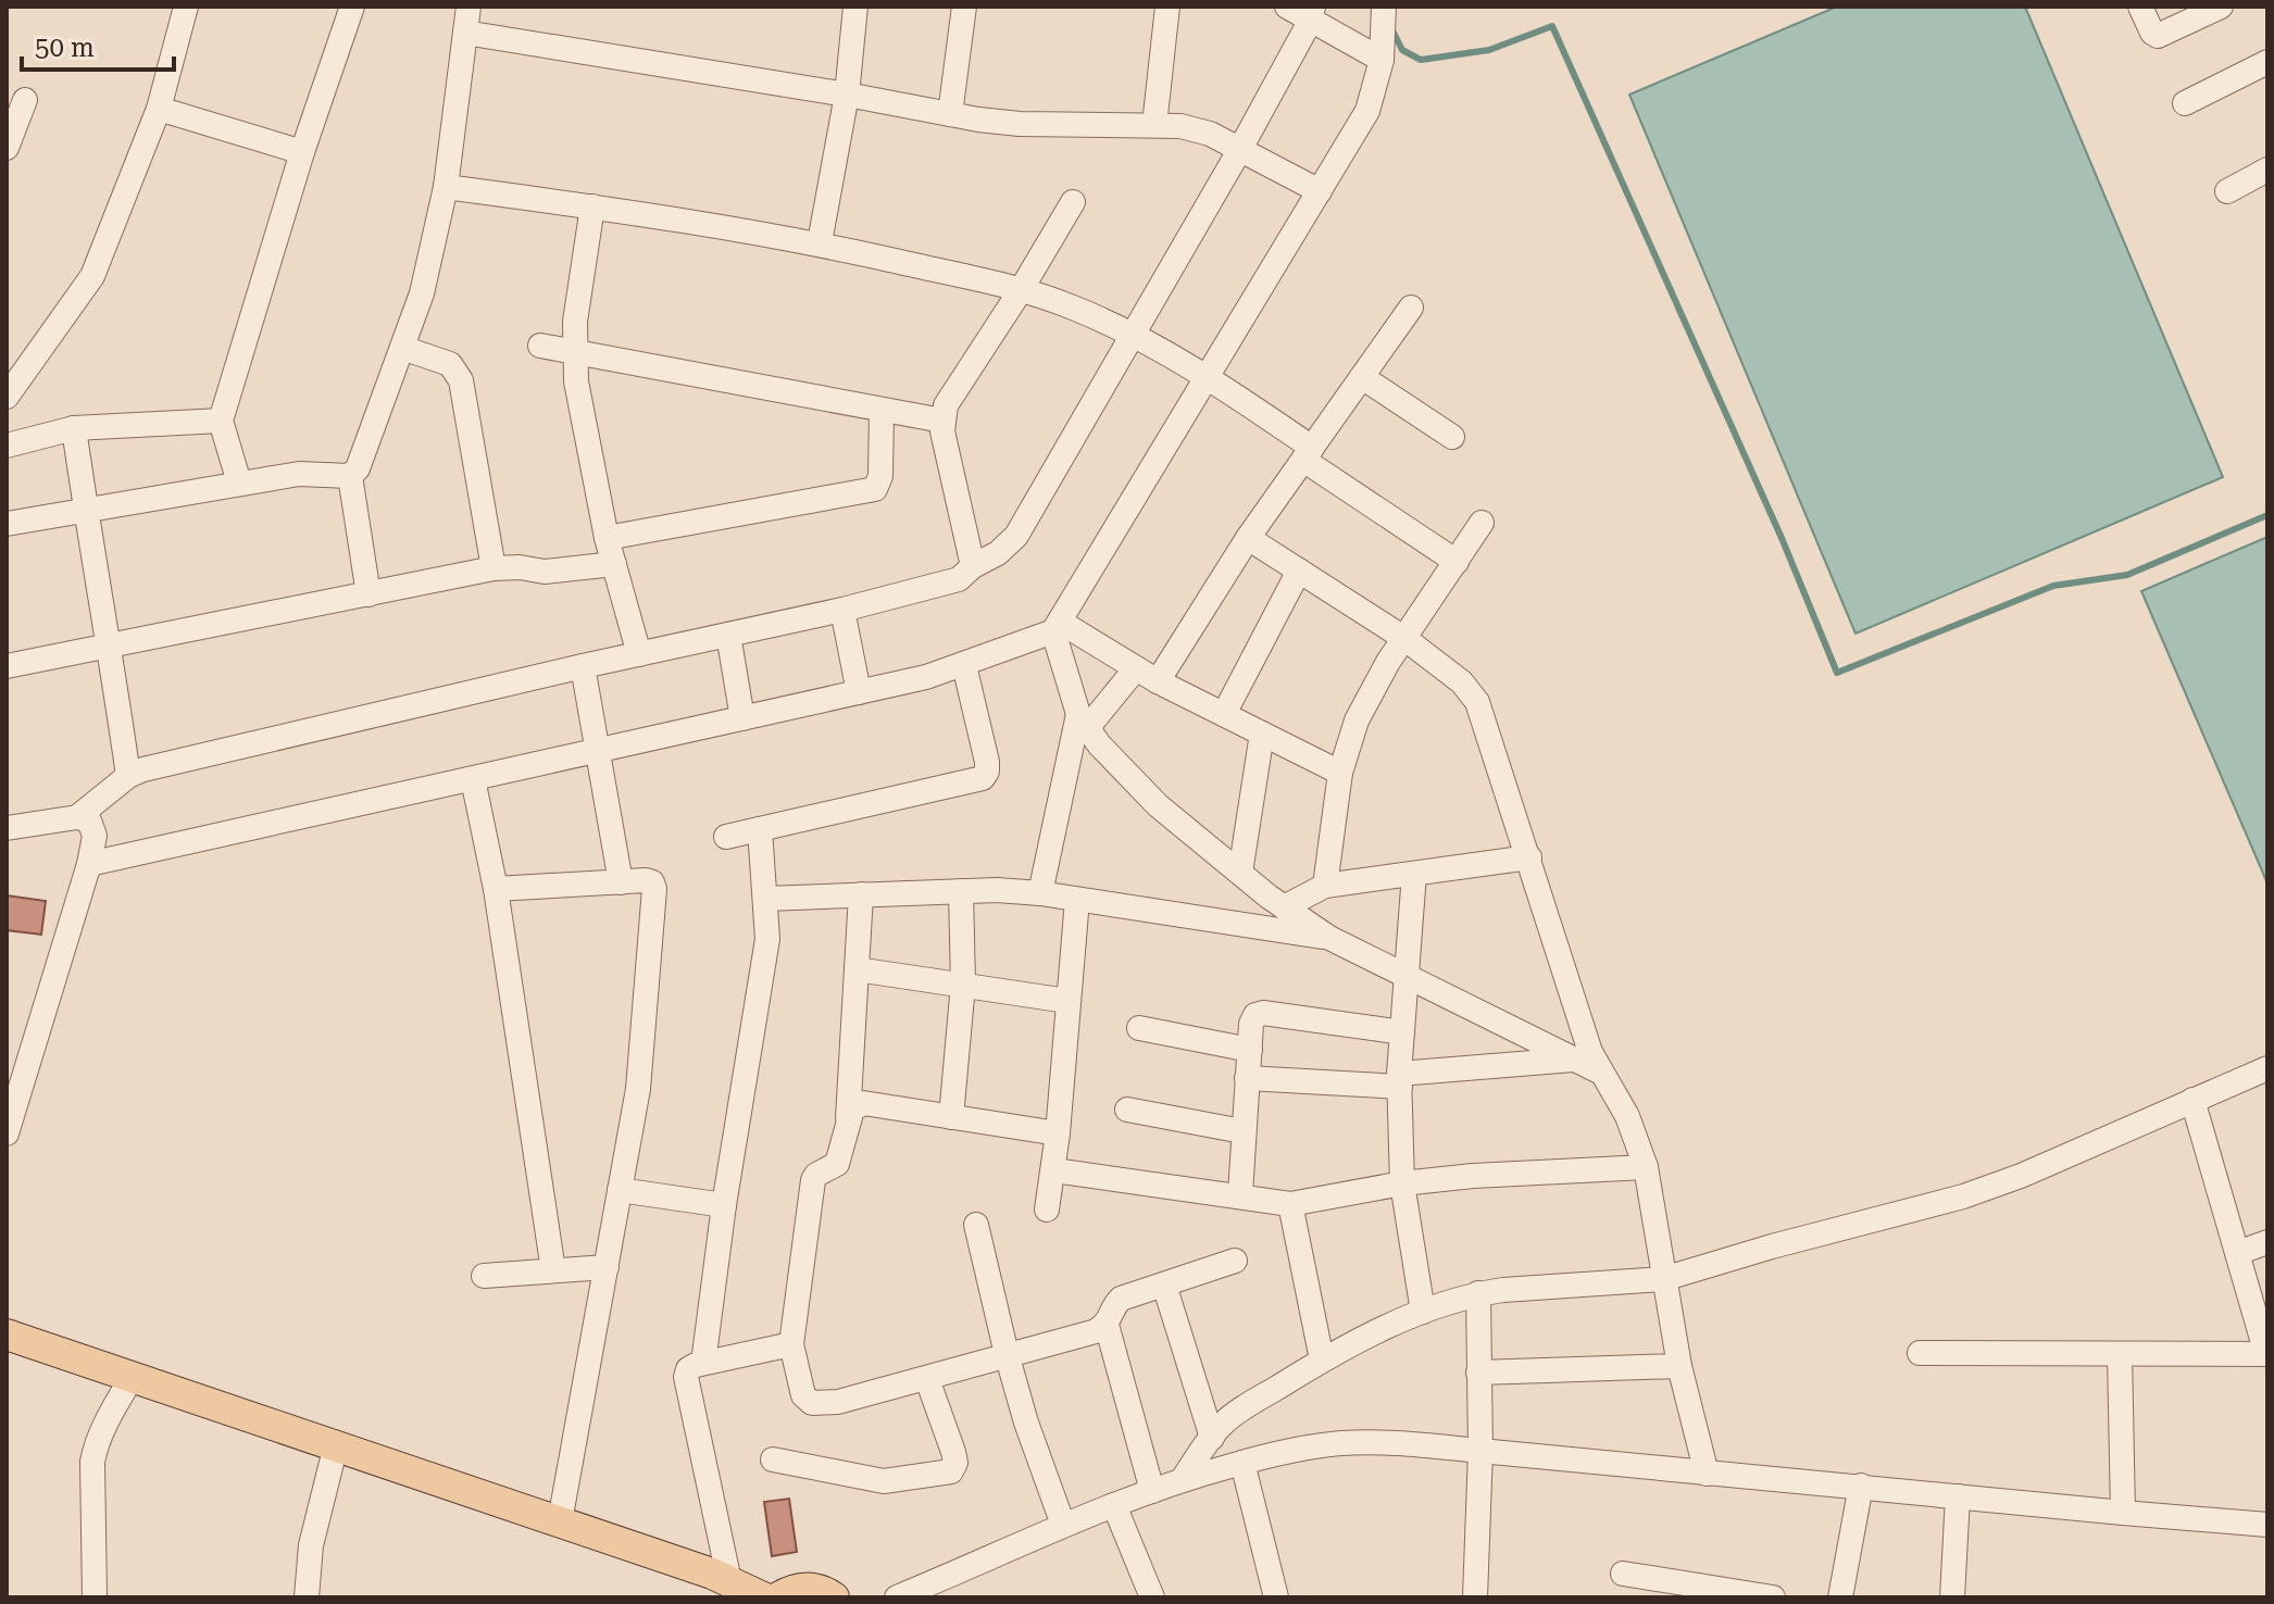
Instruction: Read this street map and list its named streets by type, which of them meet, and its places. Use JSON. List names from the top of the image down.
{
  "scale_bar": "50 m"
}
